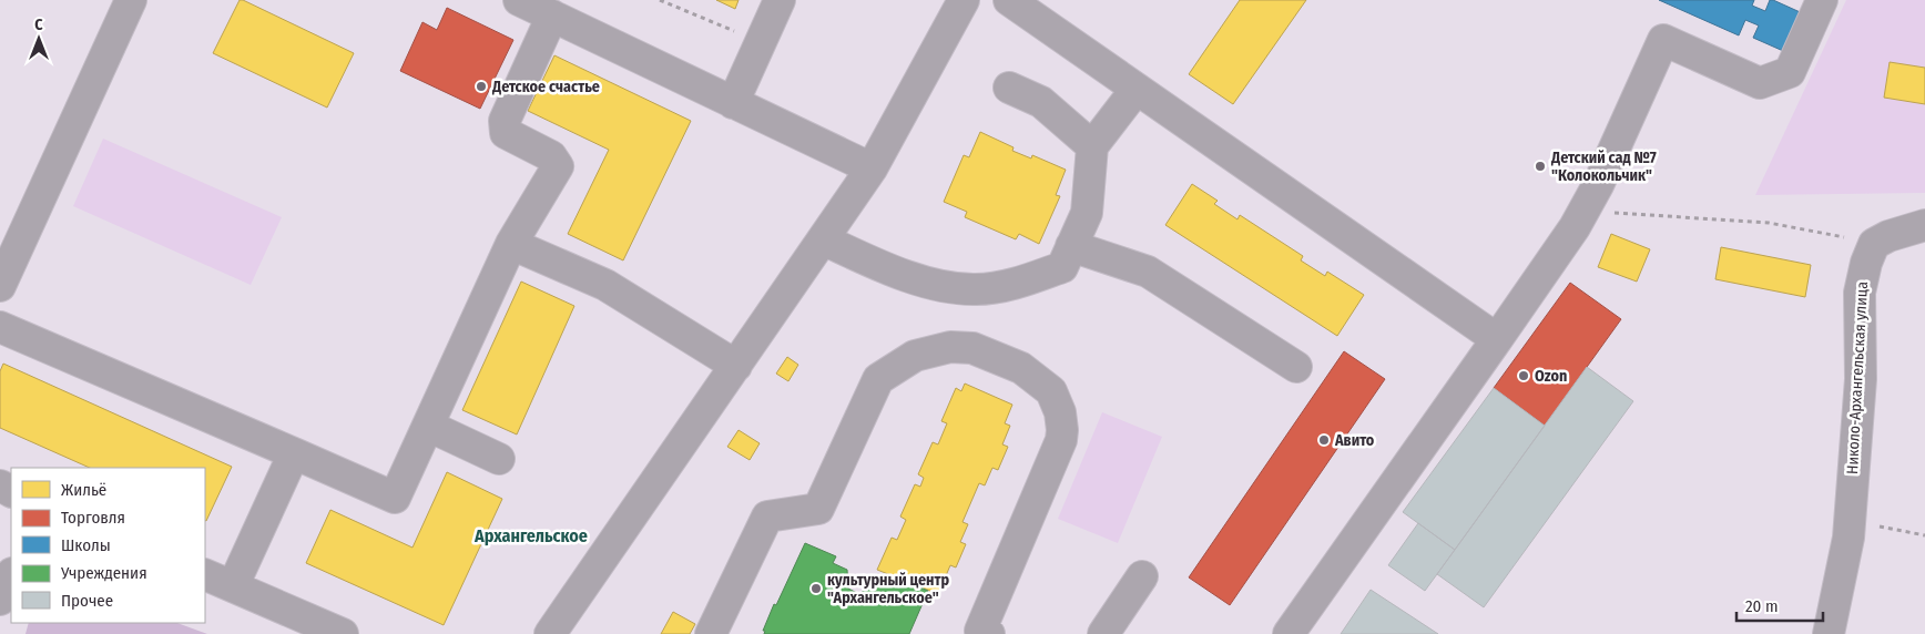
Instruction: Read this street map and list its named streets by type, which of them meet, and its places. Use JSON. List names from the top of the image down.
{
  "streets": {
    "street": ["Николо-Архангельская улица"]
  },
  "districts": ["Архангельское"],
  "places": [
    "Детское счастье",
    "Детский сад №7 \"Колокольчик\"",
    "Ozon",
    "Авито",
    "культурный центр \"Архангельское\""
  ],
  "legend": [
    "Жильё",
    "Торговля",
    "Школы",
    "Учреждения",
    "Прочее"
  ],
  "scale_bar": "20 m",
  "north": "top"
}
